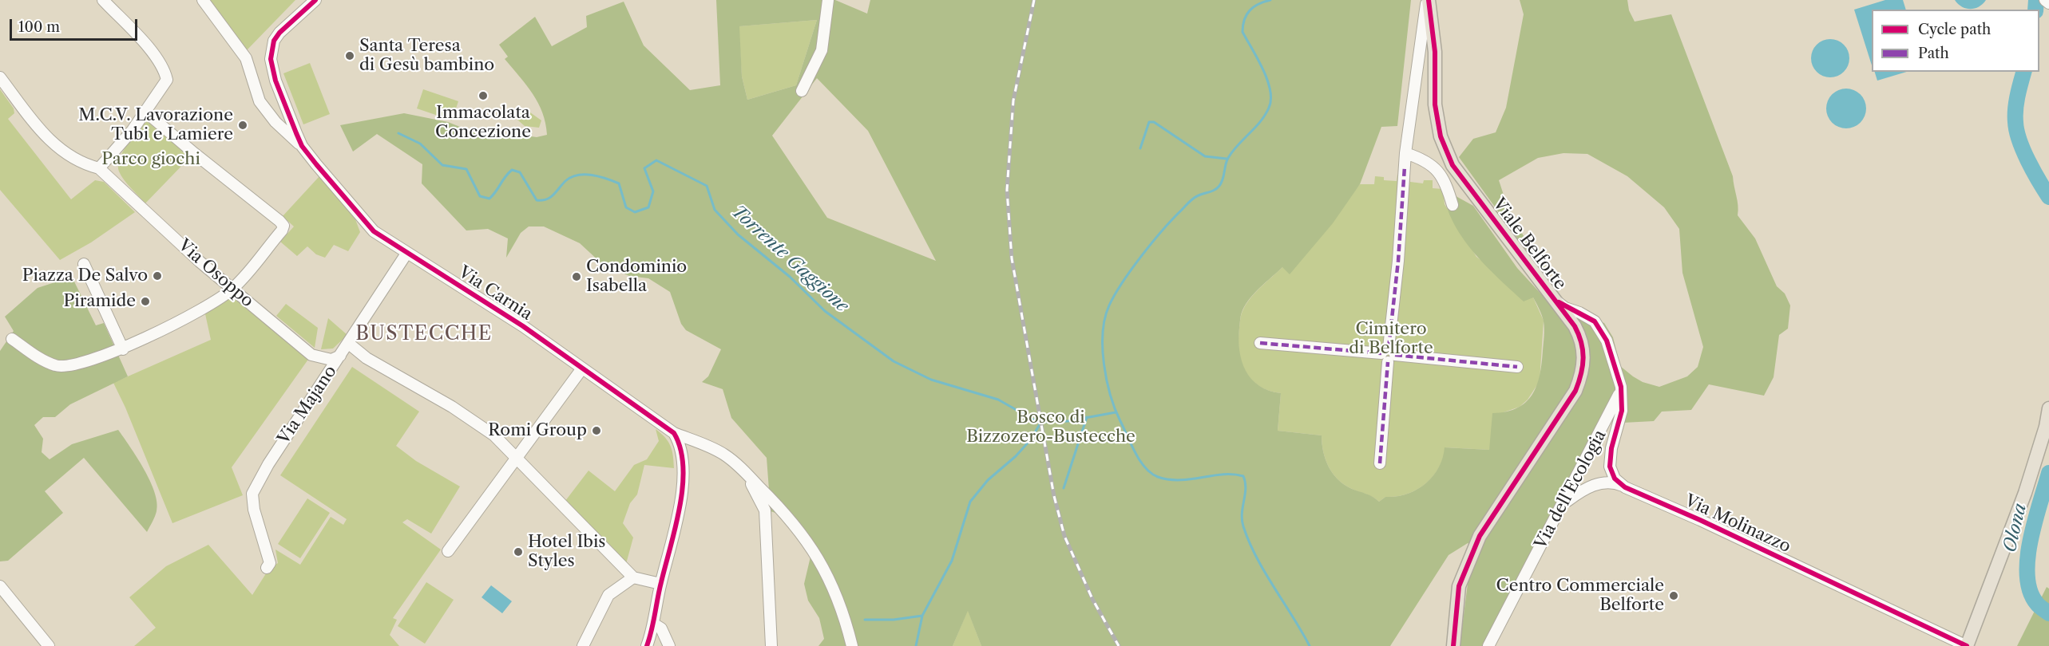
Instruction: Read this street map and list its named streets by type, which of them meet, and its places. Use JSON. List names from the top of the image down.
{
  "streets": {
    "main road": ["Viale Belforte"],
    "street": [
      "Via Osoppo",
      "Via Carnia",
      "Via Majano",
      "Via dell'Ecologia",
      "Via Molinazzo"
    ]
  },
  "crossings": [
    ["Via Osoppo", "Via Majano"],
    ["Via Carnia", "Via Majano"],
    ["Via dell'Ecologia", "Via Molinazzo"]
  ],
  "districts": ["BUSTECCHE"],
  "water": ["Torrente Gaggione", "Olona"],
  "parks": ["Parco giochi", "Cimitero di Belforte", "Bosco di Bizzozero-Bustecche"],
  "places": [
    "Santa Teresa di Gesù bambino",
    "Immacolata Concezione",
    "M.C.V. Lavorazione Tubi e Lamiere",
    "Piazza De Salvo",
    "Condominio Isabella",
    "Piramide",
    "Romi Group",
    "Hotel Ibis Styles",
    "Centro Commerciale Belforte"
  ],
  "legend": ["Cycle path", "Path"],
  "scale_bar": "100 m"
}
